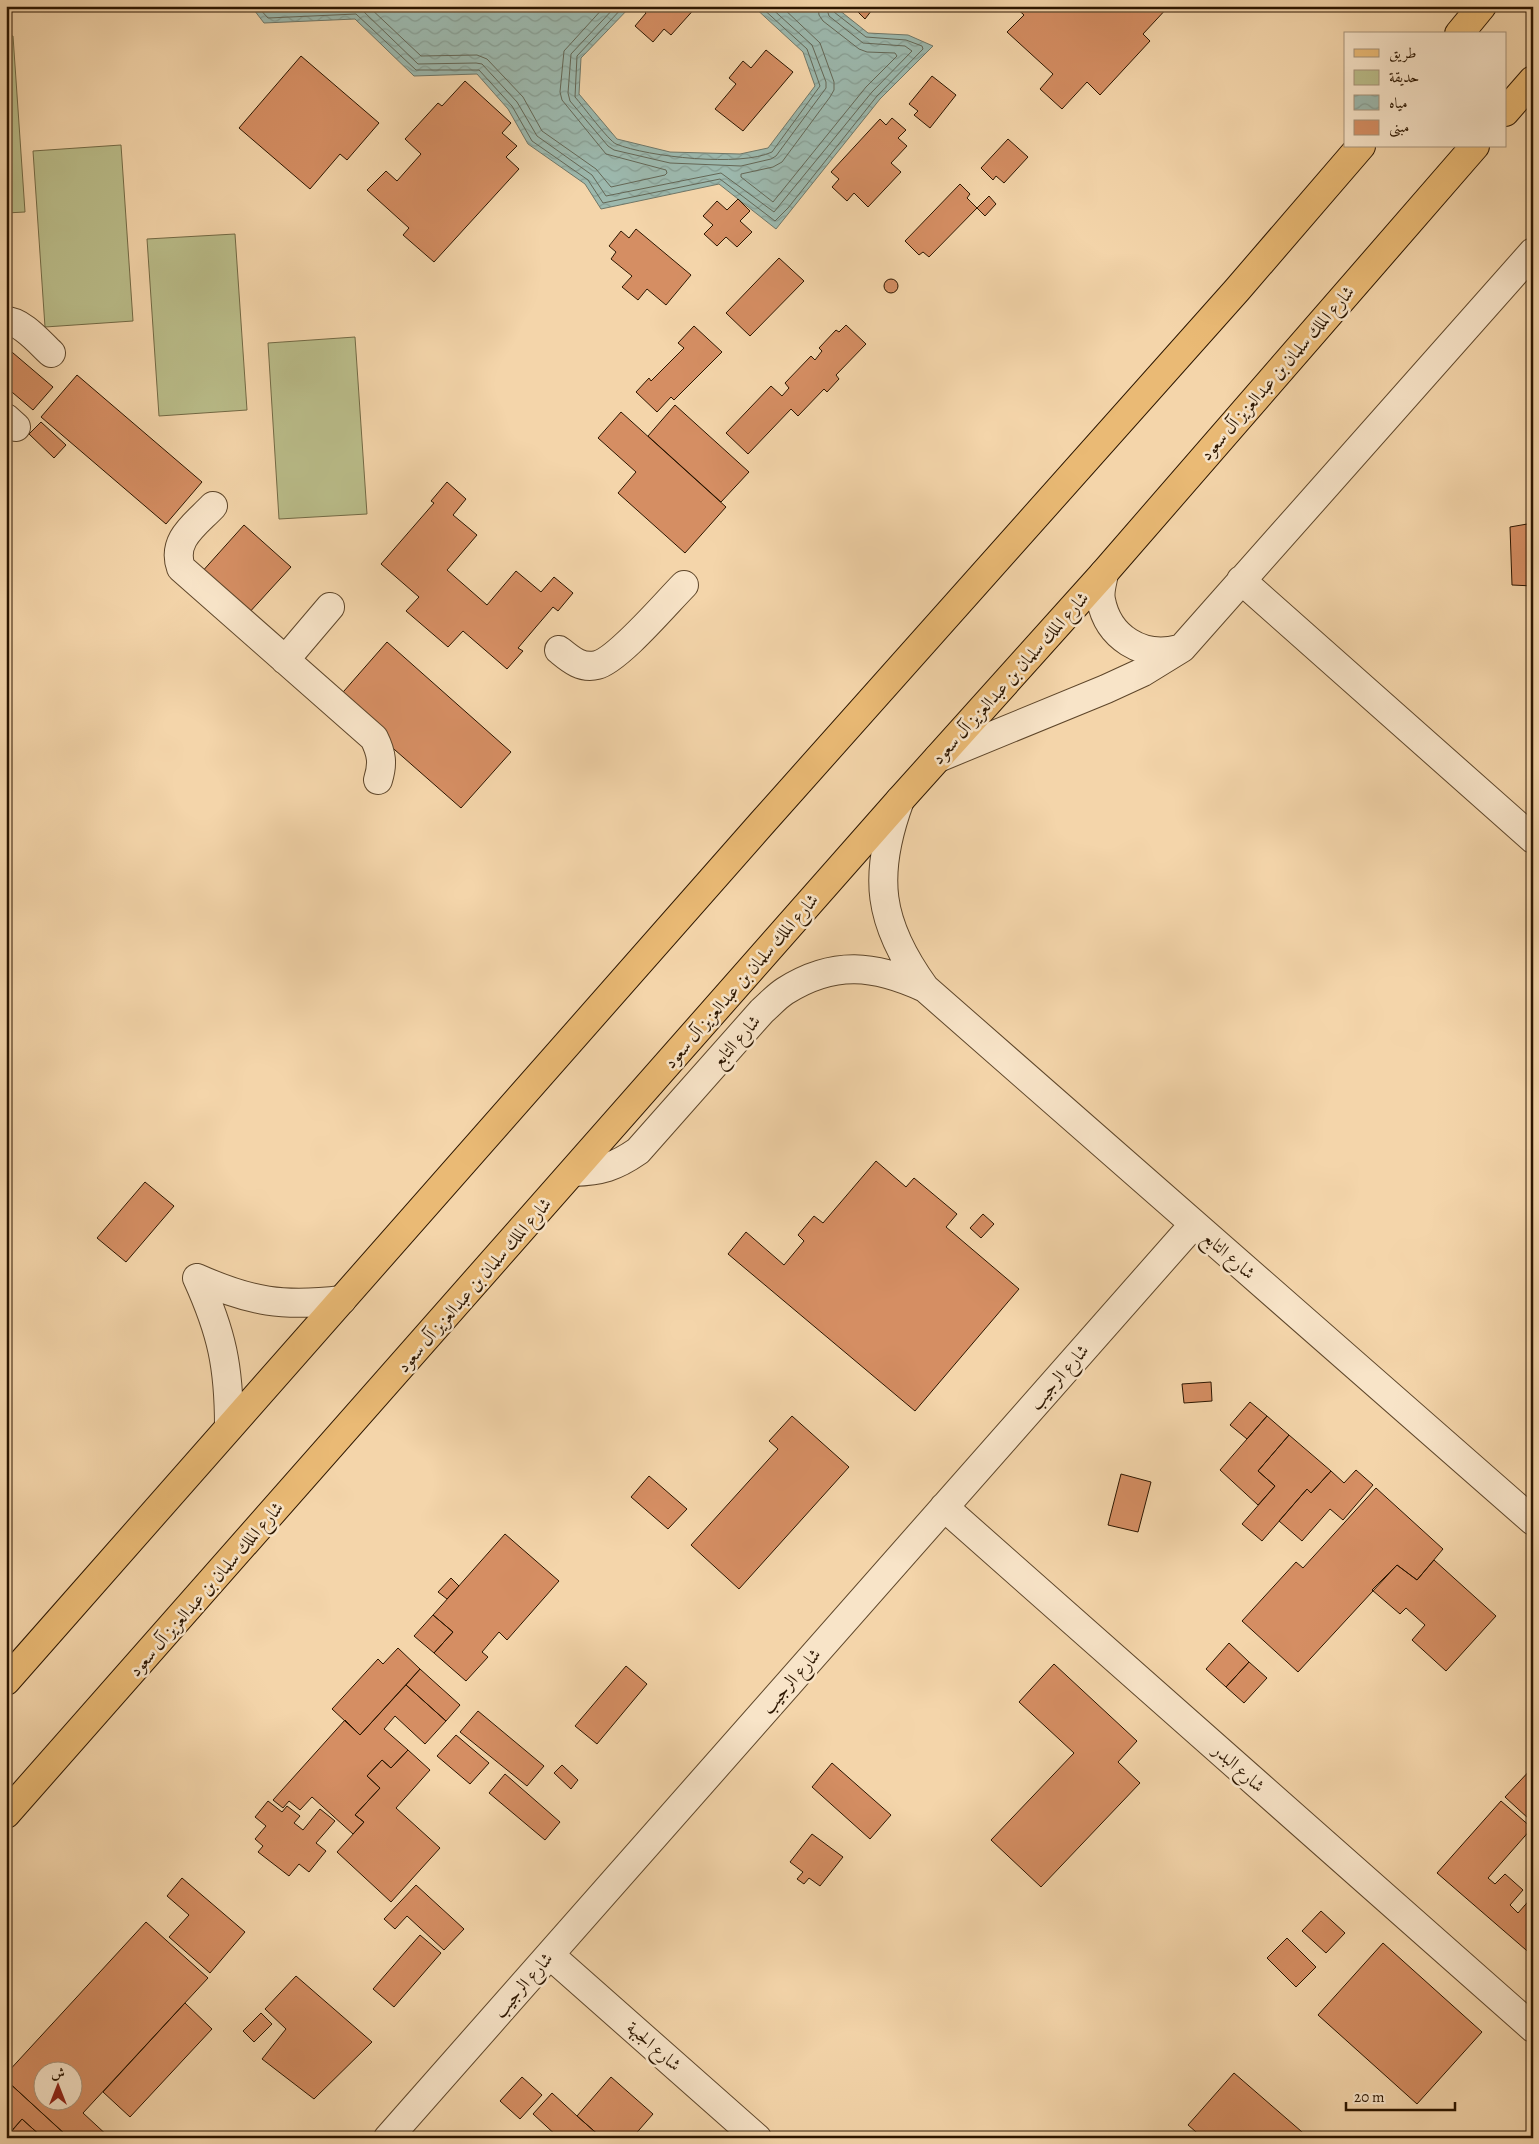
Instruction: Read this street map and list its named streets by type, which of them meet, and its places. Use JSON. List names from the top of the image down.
{
  "streets": {
    "main road": ["شارع الملك سلمان بن عبدالعزيز آل سعود"],
    "street": [
      "شارع التابع",
      "شارع الرجيب",
      "شارع البدر",
      "شارع الجبهة"
    ]
  },
  "crossings": [
    ["شارع الملك سلمان بن عبدالعزيز آل سعود", "شارع التابع"],
    ["شارع التابع", "شارع الرجيب"],
    ["شارع الرجيب", "شارع البدر"],
    ["شارع الرجيب", "شارع الجبهة"]
  ],
  "legend": [
    "طريق",
    "حديقة",
    "مياه",
    "مبنى"
  ],
  "scale_bar": "20 m",
  "north": "top"
}
